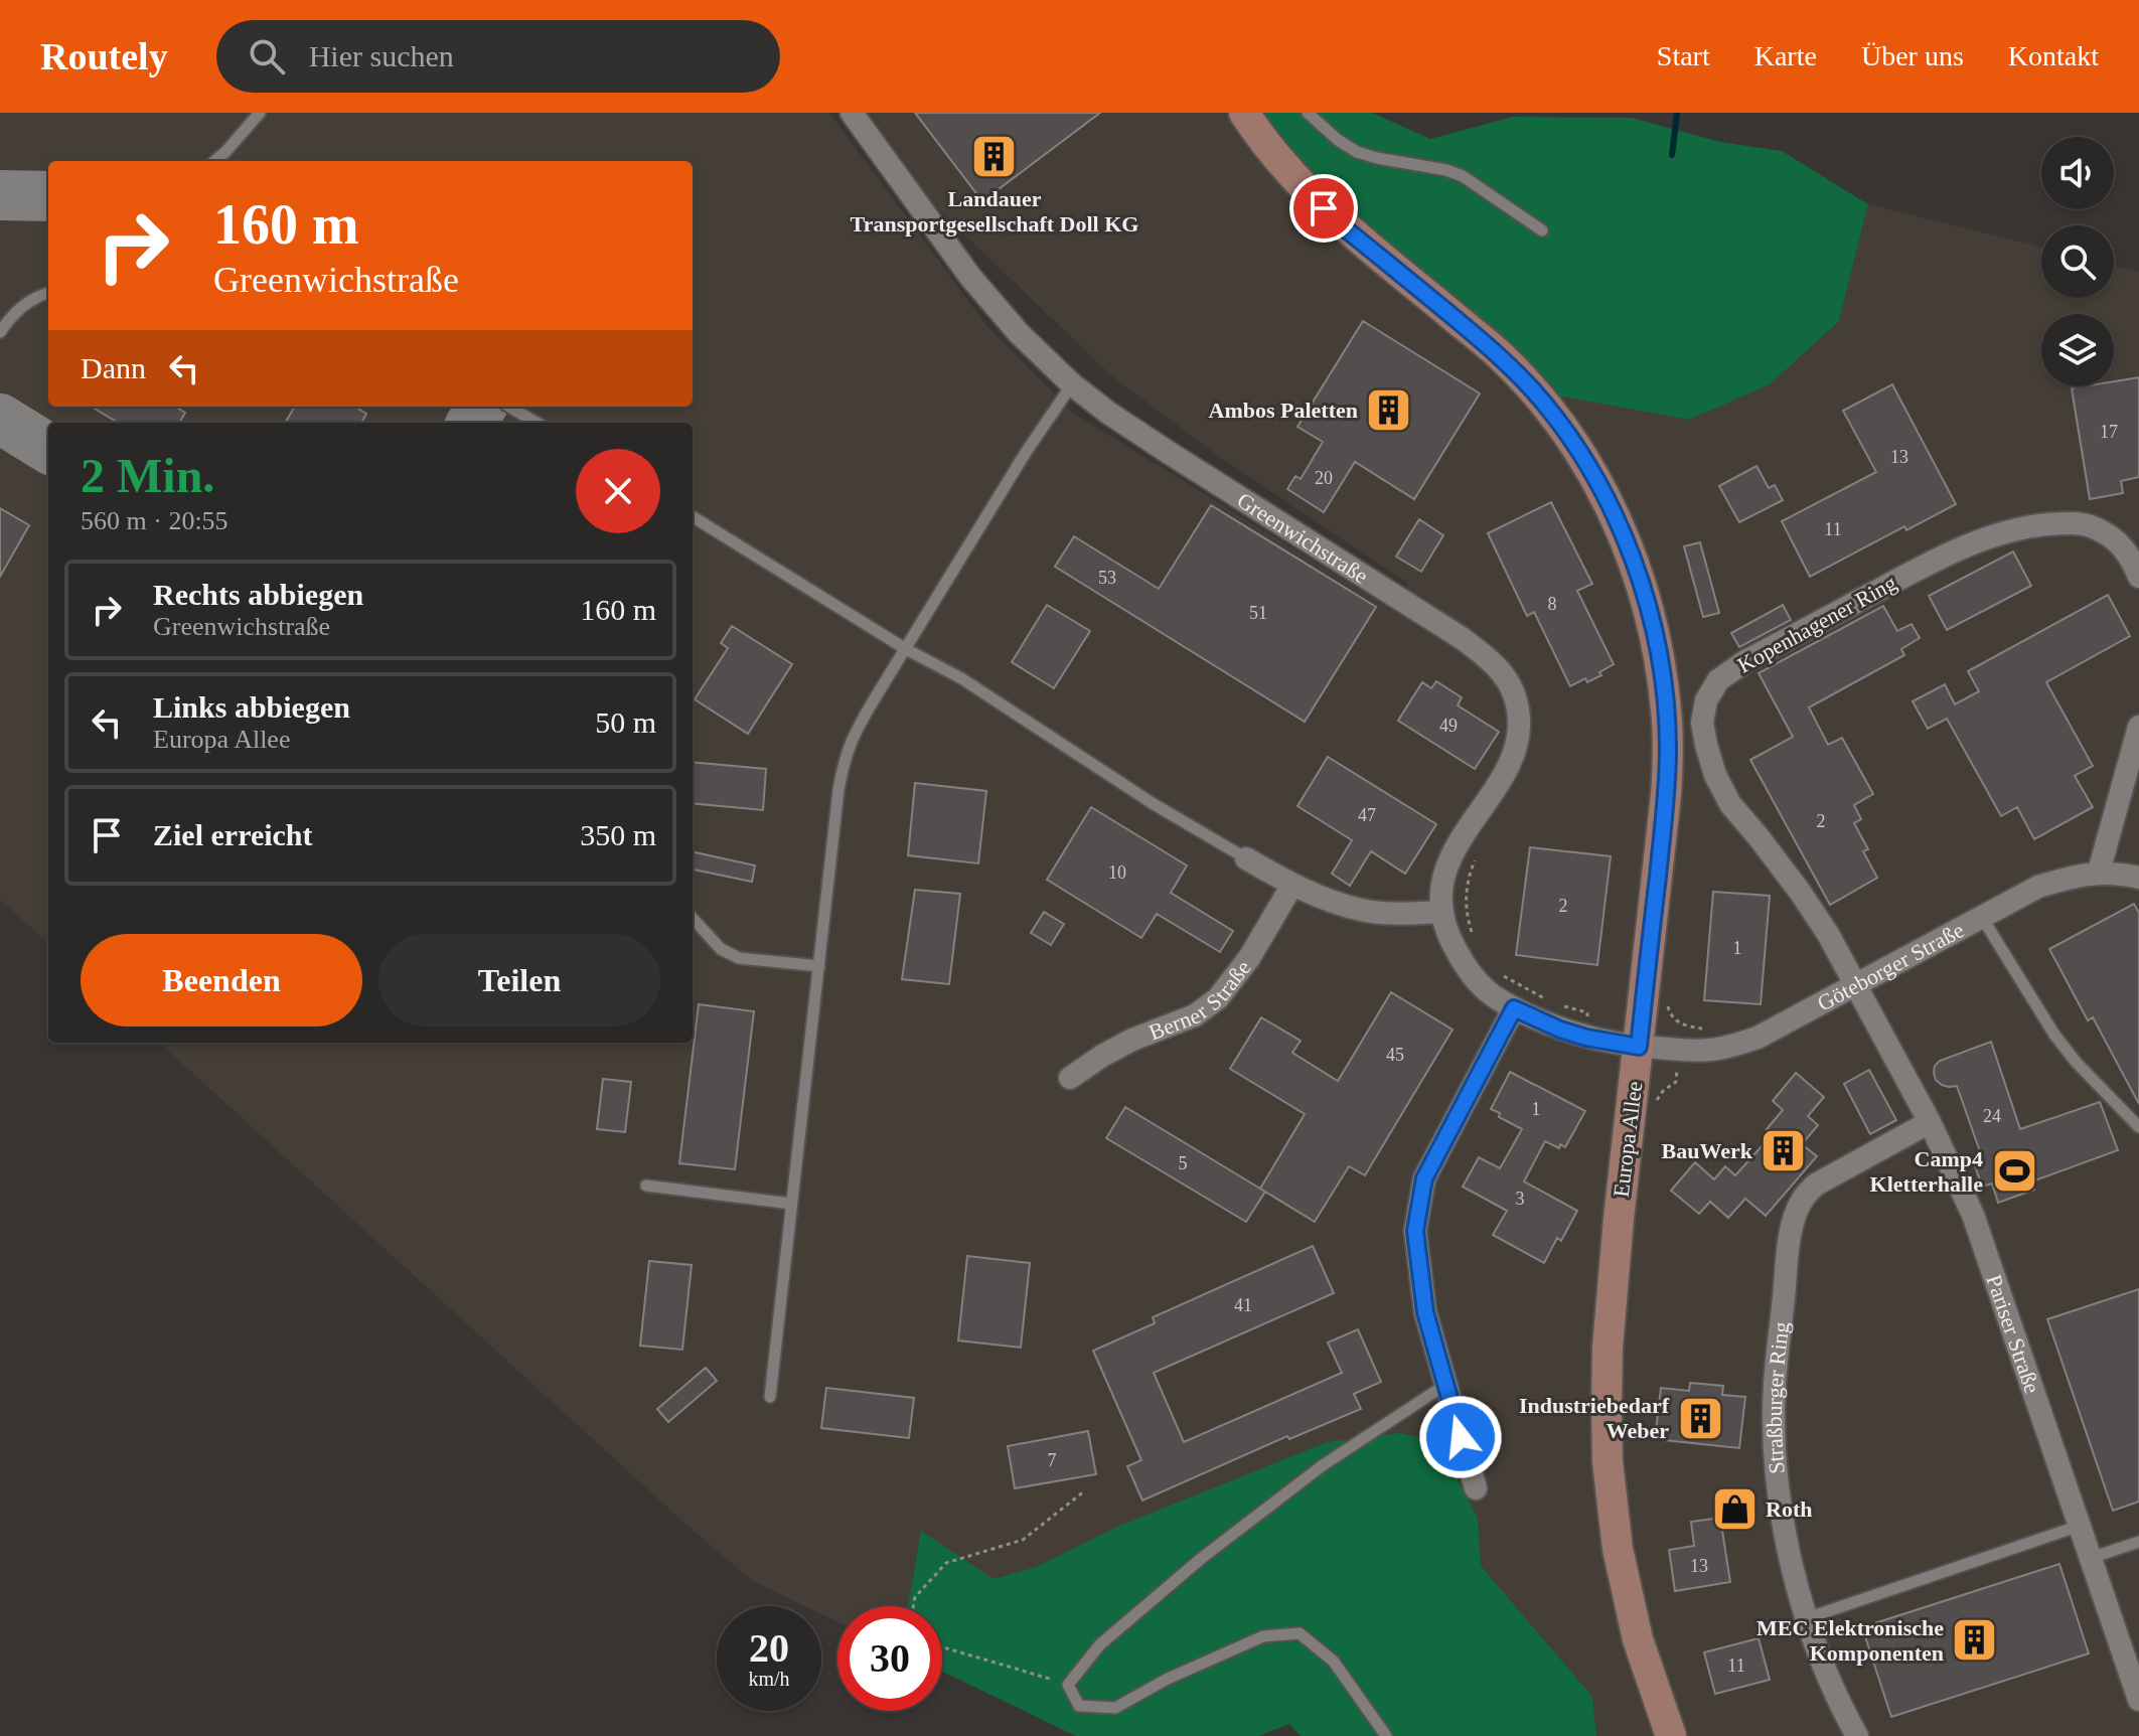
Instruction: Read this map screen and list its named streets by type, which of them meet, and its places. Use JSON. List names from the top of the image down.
{
  "streets": {
    "main road": ["Europa Allee"],
    "street": [
      "Greenwichstraße",
      "Kopenhagener Ring",
      "Göteborger Straße",
      "Berner Straße",
      "Pariser Straße",
      "Straßburger Ring"
    ]
  },
  "crossings": [
    ["Greenwichstraße", "Göteborger Straße"],
    ["Greenwichstraße", "Europa Allee"],
    ["Kopenhagener Ring", "Göteborger Straße"],
    ["Kopenhagener Ring", "Pariser Straße"],
    ["Göteborger Straße", "Europa Allee"],
    ["Göteborger Straße", "Pariser Straße"],
    ["Pariser Straße", "Straßburger Ring"]
  ],
  "places": {
    "building": [
      "Landauer Transportgesellschaft Doll KG",
      "Ambos Paletten",
      "BauWerk",
      "Industriebedarf Weber",
      "MEC Elektronische Komponenten"
    ],
    "sports": ["Camp4 Kletterhalle"],
    "shop": ["Roth"]
  },
  "house_numbers": [
    "17",
    "13",
    "20",
    "11",
    "53",
    "8",
    "51",
    "49",
    "47",
    "2",
    "10",
    "2",
    "1",
    "45",
    "1",
    "24",
    "5",
    "3",
    "41",
    "7",
    "13",
    "11"
  ],
  "page": {
    "header": "Routely",
    "search": "Hier suchen",
    "nav": [
      "Start",
      "Karte",
      "Über uns",
      "Kontakt"
    ],
    "turn": ["160 m", "Greenwichstraße"],
    "then": "Dann",
    "heading": ["2 Min.", "560 m · 20:55"],
    "list": [
      {
        "name": "Rechts abbiegen",
        "note": "Greenwichstraße",
        "value": "160 m"
      },
      {
        "name": "Links abbiegen",
        "note": "Europa Allee",
        "value": "50 m"
      },
      {
        "name": "Ziel erreicht",
        "value": "350 m"
      }
    ],
    "buttons": ["Beenden", "Teilen"],
    "speed": "20 km/h",
    "limit": "30"
  }
}
